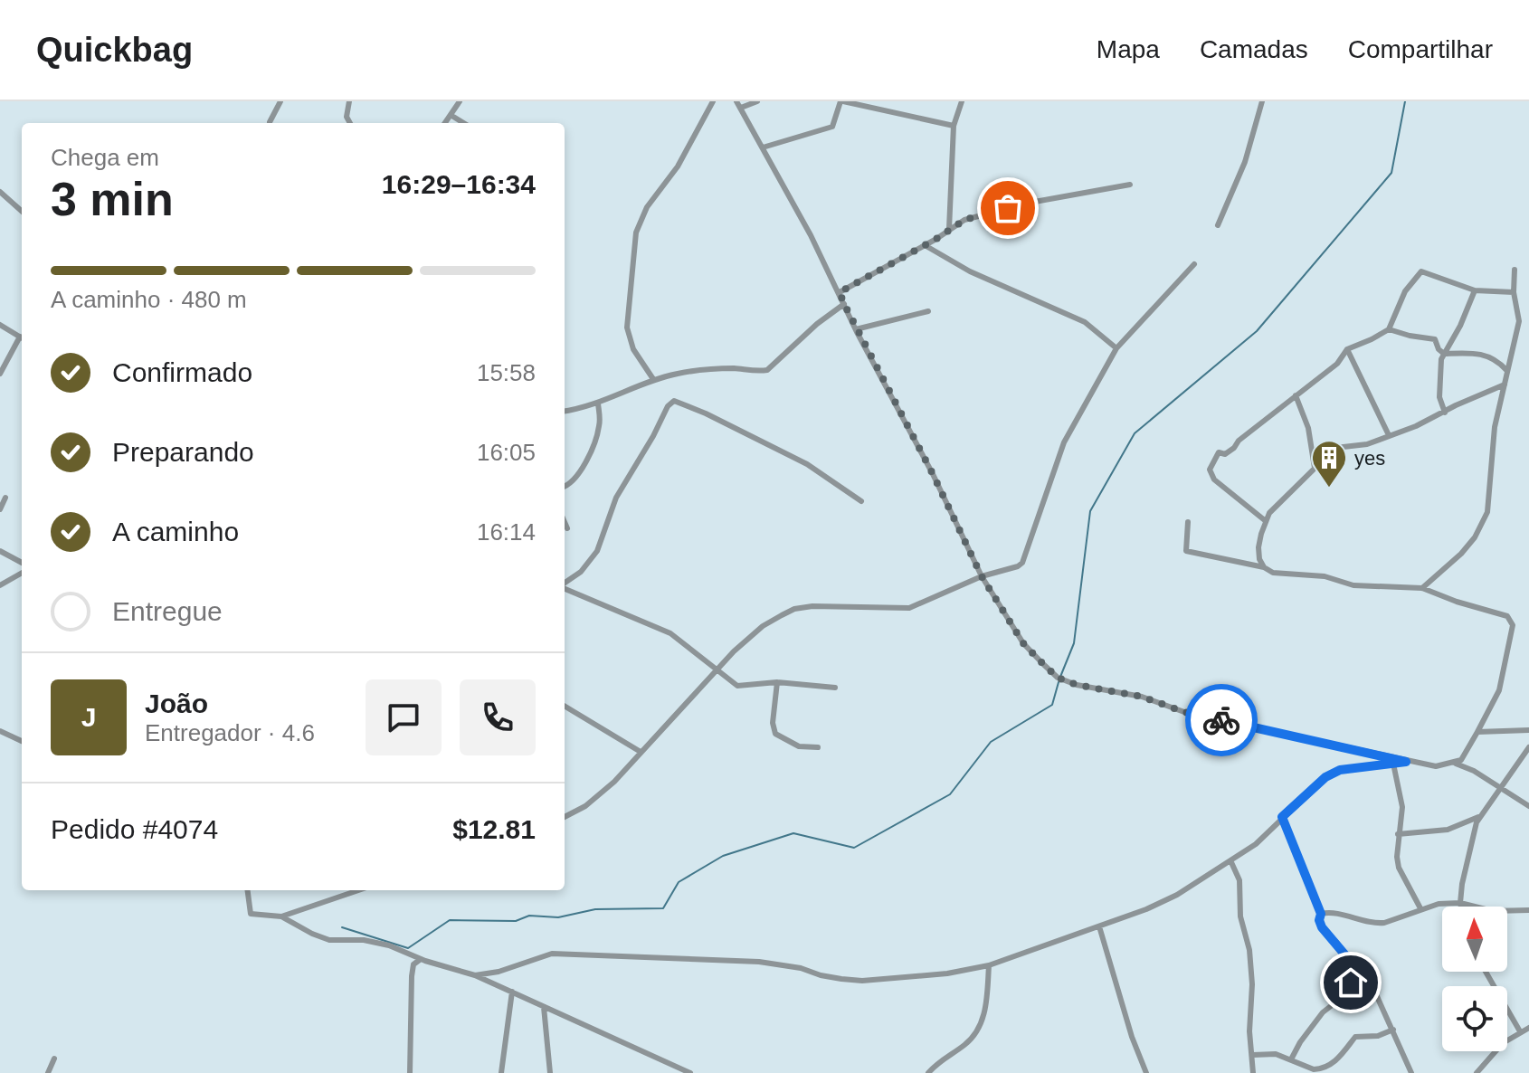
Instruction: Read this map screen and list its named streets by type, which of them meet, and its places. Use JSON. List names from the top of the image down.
{
  "places": {
    "building": ["yes"]
  },
  "north": "top",
  "page": {
    "header": "Quickbag",
    "nav": ["Mapa", "Camadas", "Compartilhar"],
    "heading": ["3 min", "Chega em", "16:29–16:34"],
    "panel": [
      "João",
      "Entregador · 4.6",
      "Pedido #4074",
      "$12.81"
    ],
    "bar": "A caminho · 480 m",
    "list": [
      ["Confirmado", "15:58"],
      ["Preparando", "16:05"],
      ["A caminho", "16:14"],
      "Entregue"
    ],
    "round": "J"
  }
}
